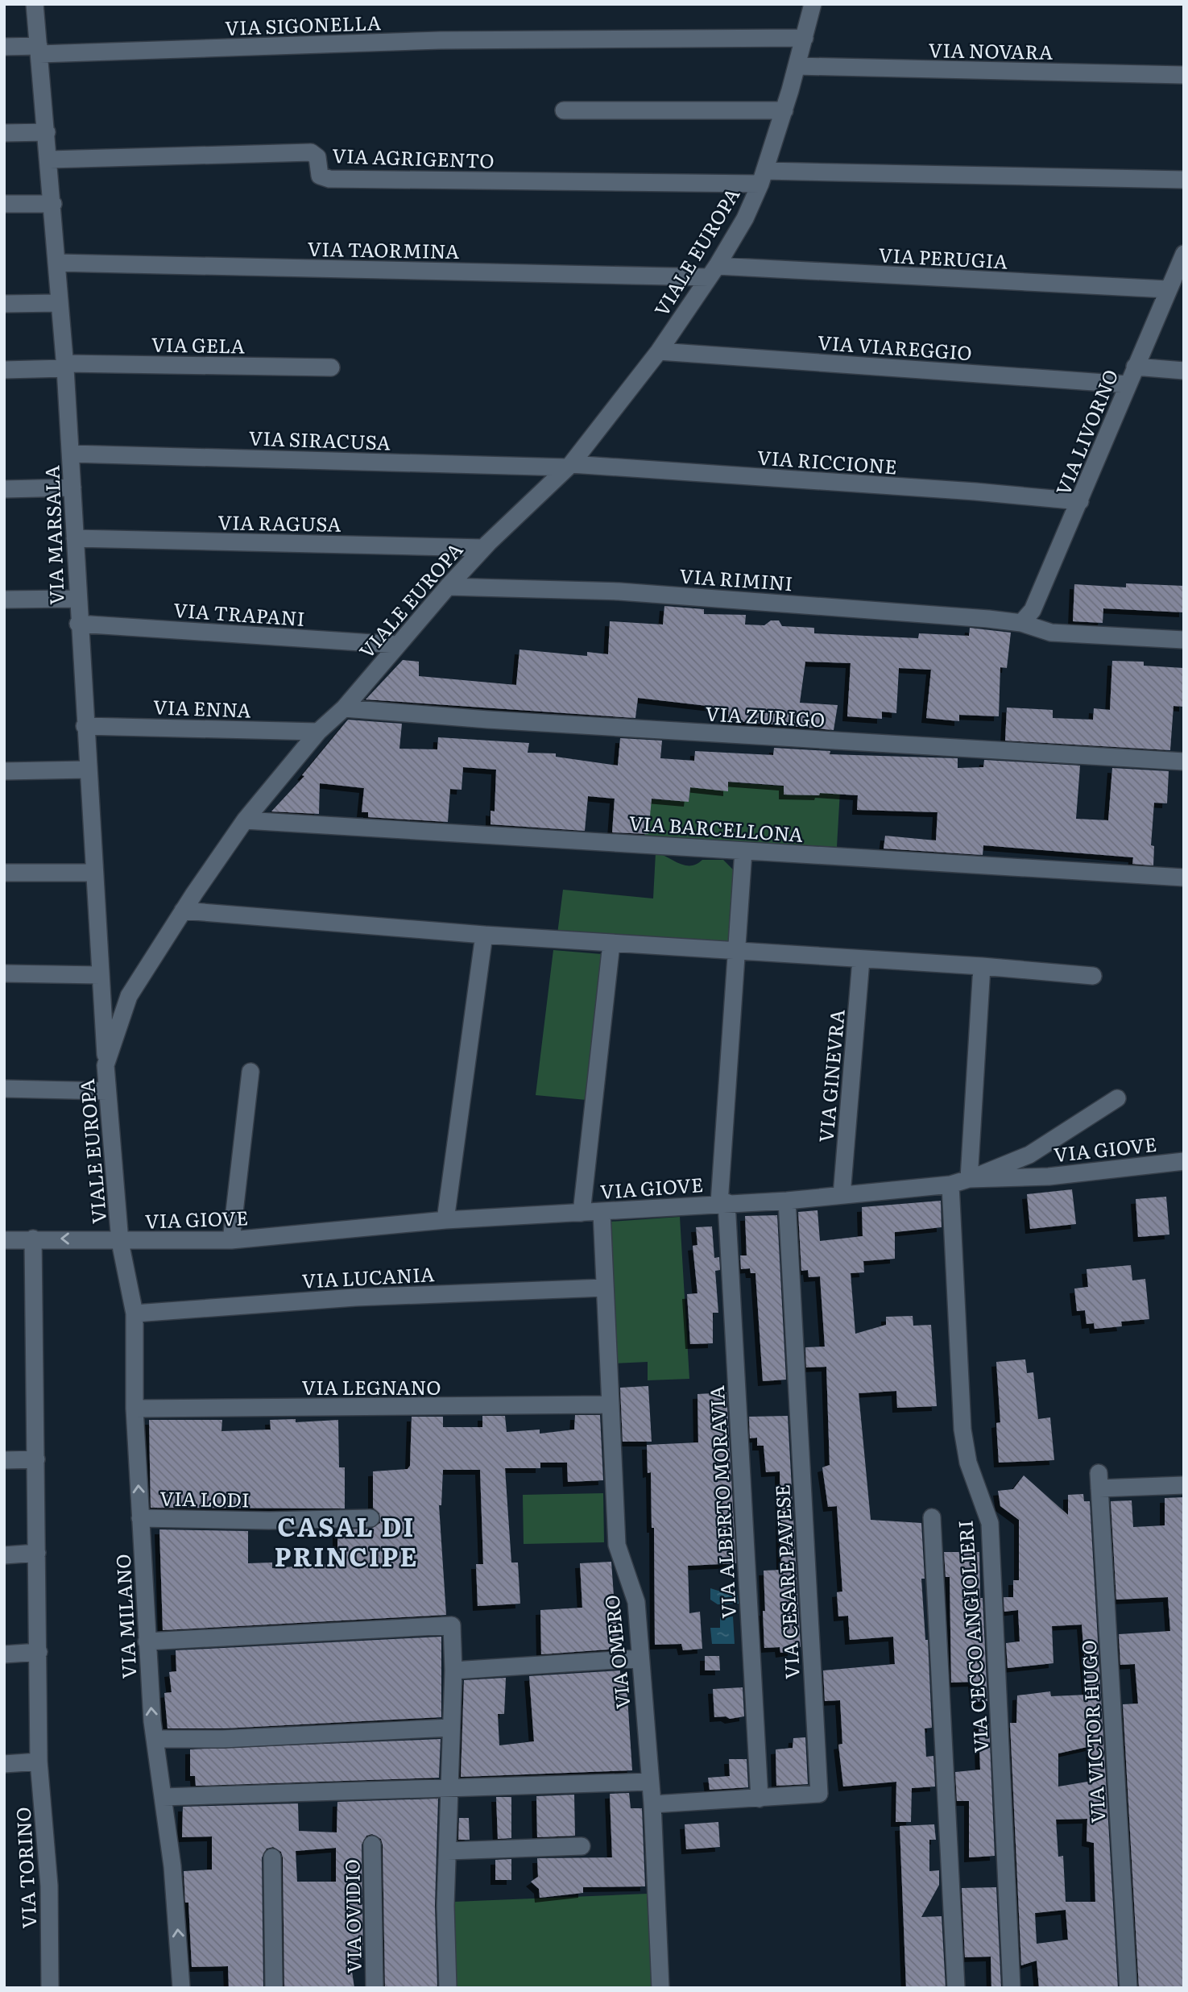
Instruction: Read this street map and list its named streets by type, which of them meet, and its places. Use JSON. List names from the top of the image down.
{
  "streets": {
    "street": [
      "VIA SIGONELLA",
      "VIA NOVARA",
      "VIA AGRIGENTO",
      "VIA TAORMINA",
      "VIALE EUROPA",
      "VIA PERUGIA",
      "VIA GELA",
      "VIA VIAREGGIO",
      "VIA LIVORNO",
      "VIA SIRACUSA",
      "VIA RICCIONE",
      "VIA RAGUSA",
      "VIA MARSALA",
      "VIA RIMINI",
      "VIA TRAPANI",
      "VIA ENNA",
      "VIA ZURIGO",
      "VIA BARCELLONA",
      "VIA GINEVRA",
      "VIA GIOVE",
      "VIA LUCANIA",
      "VIA LEGNANO",
      "VIA LODI",
      "VIA ALBERTO MORAVIA",
      "VIA CESARE PAVESE",
      "VIA MILANO",
      "VIA CECCO ANGIOLIERI",
      "VIA OMERO",
      "VIA VICTOR HUGO",
      "VIA TORINO",
      "VIA OVIDIO"
    ]
  },
  "crossings": [
    ["VIA SIGONELLA", "VIALE EUROPA"],
    ["VIA SIGONELLA", "VIA MARSALA"],
    ["VIA NOVARA", "VIALE EUROPA"],
    ["VIA AGRIGENTO", "VIALE EUROPA"],
    ["VIA AGRIGENTO", "VIA MARSALA"],
    ["VIA TAORMINA", "VIALE EUROPA"],
    ["VIA TAORMINA", "VIA PERUGIA"],
    ["VIA TAORMINA", "VIA MARSALA"],
    ["VIALE EUROPA", "VIA PERUGIA"],
    ["VIALE EUROPA", "VIA VIAREGGIO"],
    ["VIALE EUROPA", "VIA SIRACUSA"],
    ["VIALE EUROPA", "VIA RICCIONE"],
    ["VIALE EUROPA", "VIA RAGUSA"],
    ["VIALE EUROPA", "VIA MARSALA"],
    ["VIALE EUROPA", "VIA RIMINI"],
    ["VIALE EUROPA", "VIA TRAPANI"],
    ["VIALE EUROPA", "VIA ENNA"],
    ["VIALE EUROPA", "VIA ZURIGO"],
    ["VIALE EUROPA", "VIA BARCELLONA"],
    ["VIALE EUROPA", "VIA GIOVE"],
    ["VIALE EUROPA", "VIA MILANO"],
    ["VIA PERUGIA", "VIA LIVORNO"],
    ["VIA GELA", "VIA MARSALA"],
    ["VIA VIAREGGIO", "VIA LIVORNO"],
    ["VIA LIVORNO", "VIA RICCIONE"],
    ["VIA LIVORNO", "VIA RIMINI"],
    ["VIA SIRACUSA", "VIA RICCIONE"],
    ["VIA SIRACUSA", "VIA MARSALA"],
    ["VIA RAGUSA", "VIA MARSALA"],
    ["VIA MARSALA", "VIA TRAPANI"],
    ["VIA MARSALA", "VIA ENNA"],
    ["VIA BARCELLONA", "VIA ALBERTO MORAVIA"],
    ["VIA GINEVRA", "VIA GIOVE"],
    ["VIA GIOVE", "VIA ALBERTO MORAVIA"],
    ["VIA GIOVE", "VIA CESARE PAVESE"],
    ["VIA GIOVE", "VIA MILANO"],
    ["VIA GIOVE", "VIA CECCO ANGIOLIERI"],
    ["VIA GIOVE", "VIA OMERO"],
    ["VIA GIOVE", "VIA TORINO"],
    ["VIA LUCANIA", "VIA MILANO"],
    ["VIA LUCANIA", "VIA OMERO"],
    ["VIA LEGNANO", "VIA MILANO"],
    ["VIA LEGNANO", "VIA OMERO"],
    ["VIA LODI", "VIA MILANO"],
    ["VIA ALBERTO MORAVIA", "VIA CESARE PAVESE"],
    ["VIA CESARE PAVESE", "VIA OMERO"]
  ],
  "districts": ["CASAL DI PRINCIPE"]
}
